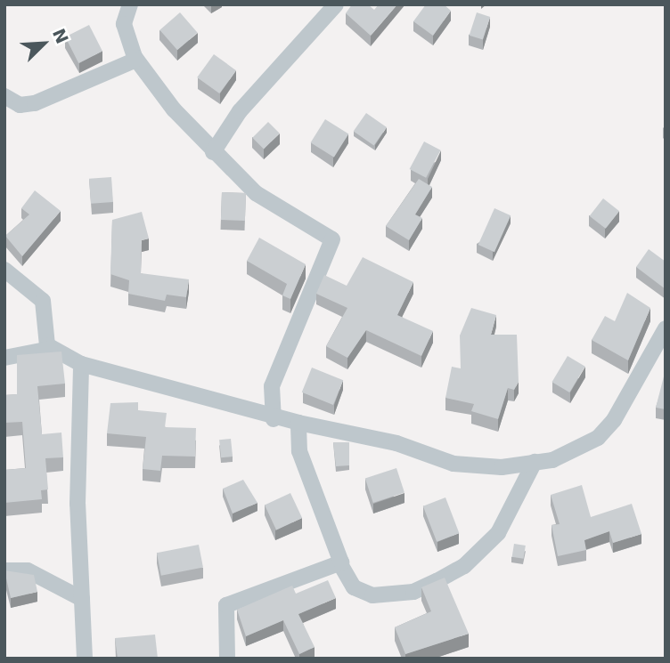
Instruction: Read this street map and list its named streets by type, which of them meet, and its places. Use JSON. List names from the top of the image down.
{
  "north": "top right"
}
